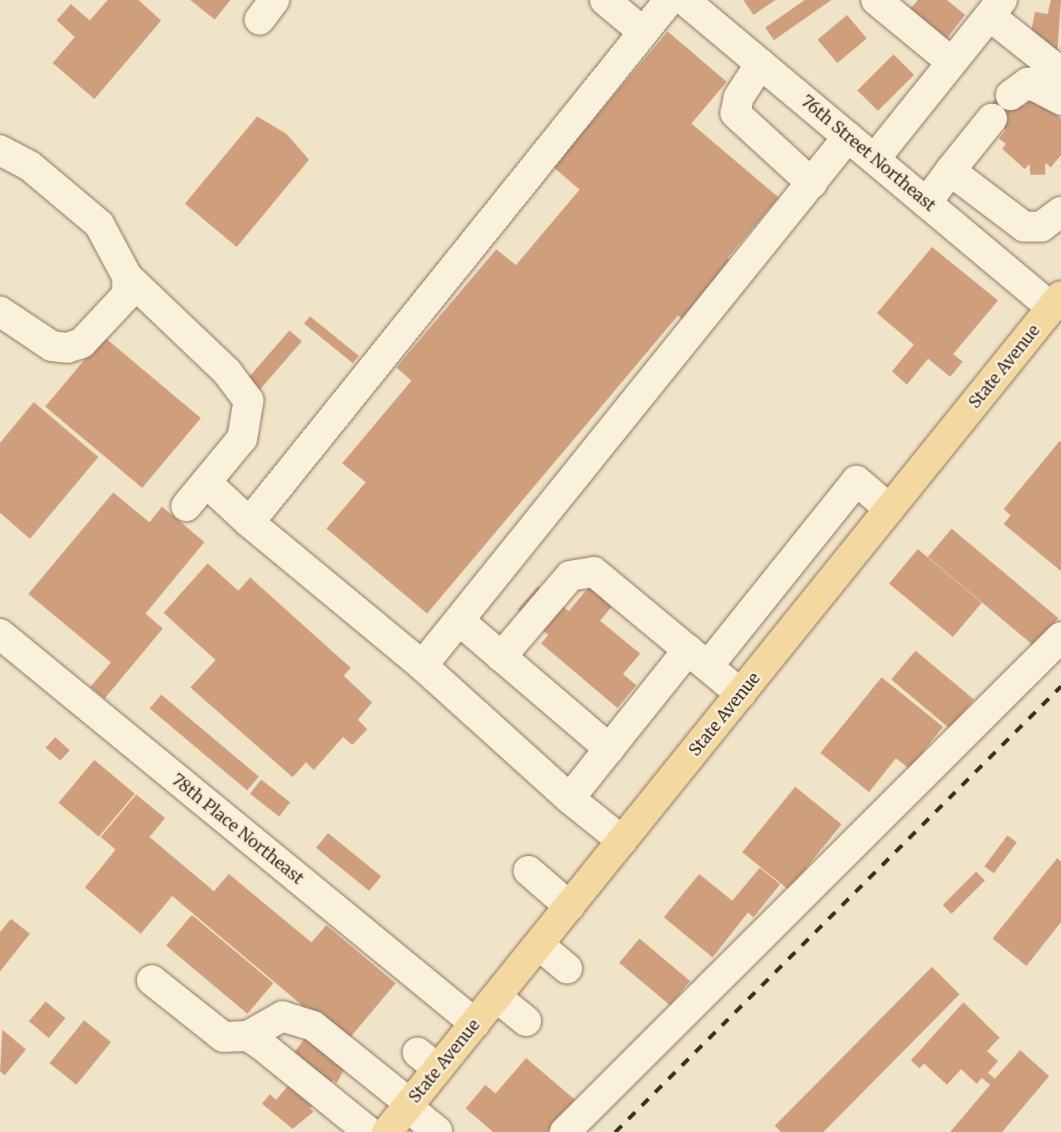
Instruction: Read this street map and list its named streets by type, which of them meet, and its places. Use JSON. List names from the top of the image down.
{
  "streets": {
    "main road": ["State Avenue"],
    "street": ["76th Street Northeast", "78th Place Northeast"]
  },
  "crossings": [
    ["76th Street Northeast", "State Avenue"],
    ["State Avenue", "78th Place Northeast"]
  ]
}
